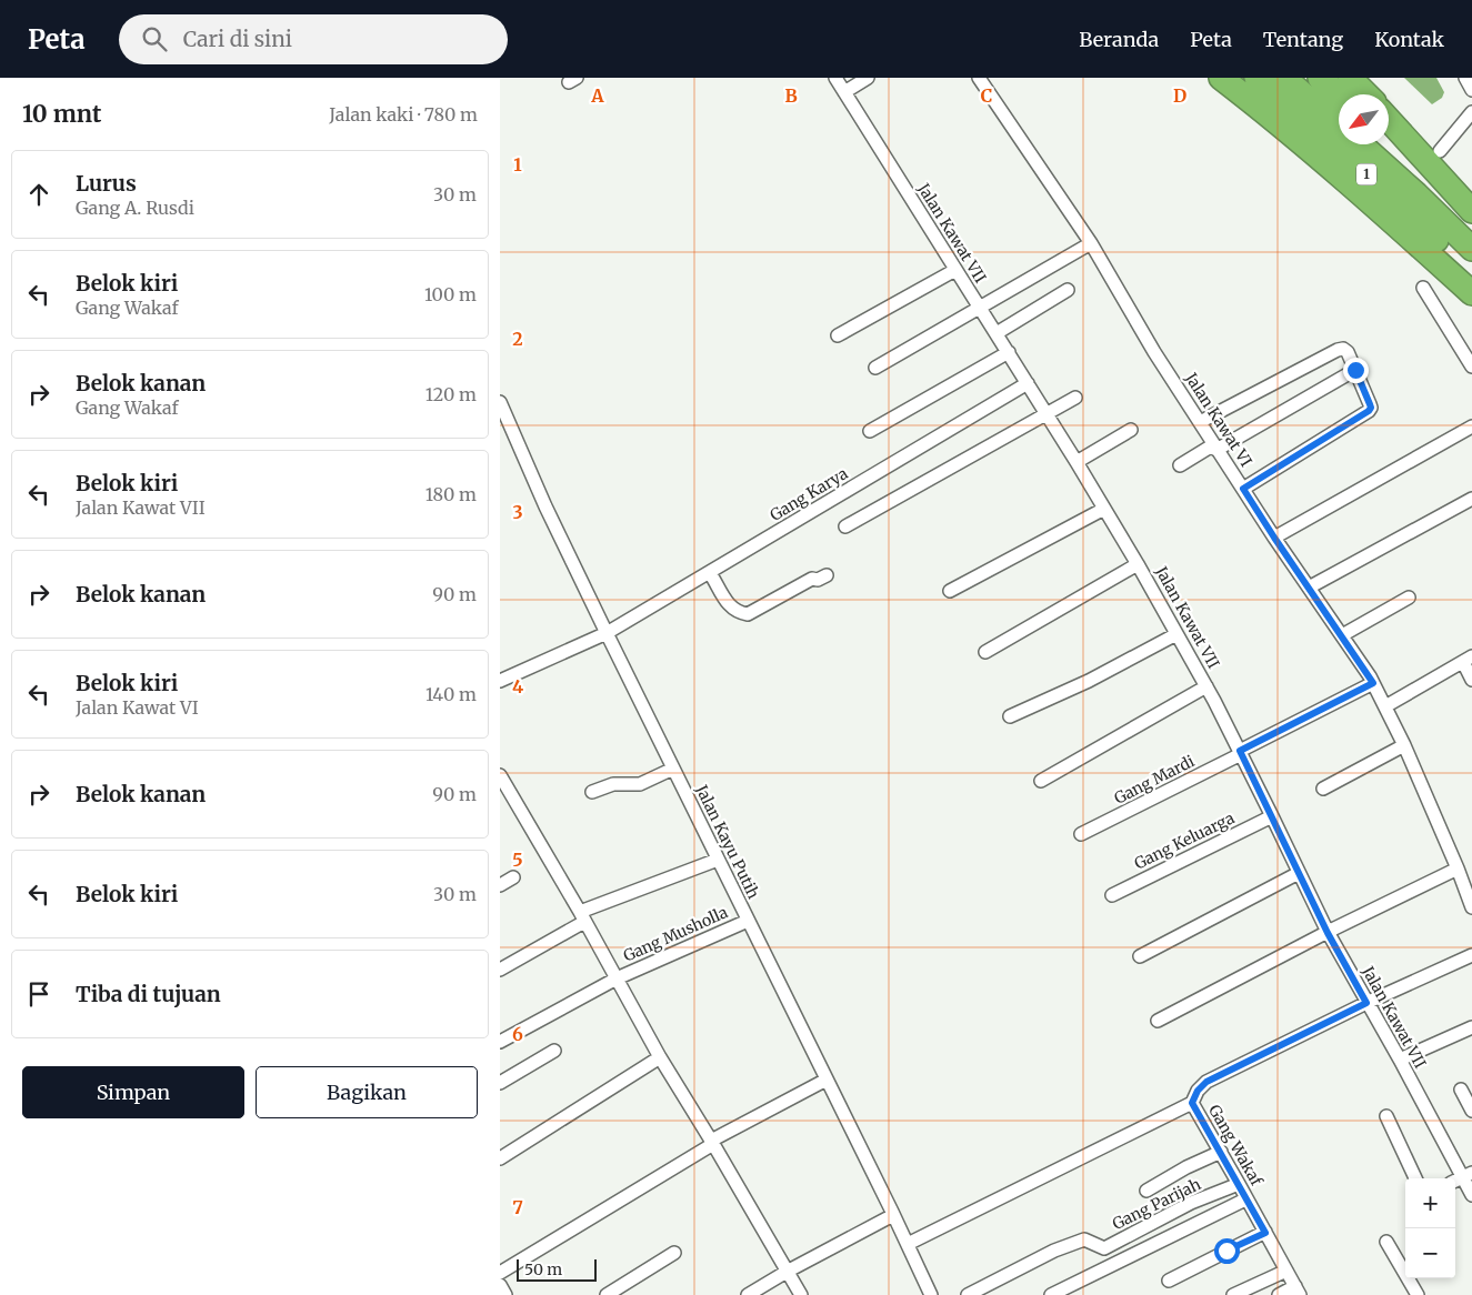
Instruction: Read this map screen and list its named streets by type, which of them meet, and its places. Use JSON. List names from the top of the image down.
{
  "streets": {
    "highway": ["1"],
    "street": [
      "Jalan Kawat VII",
      "Jalan Kawat VI",
      "Gang Karya",
      "Gang Mardi",
      "Gang Keluarga",
      "Jalan Kayu Putih",
      "Gang Musholla",
      "Gang Wakaf",
      "Gang Parijah"
    ]
  },
  "crossings": [
    ["Jalan Kawat VII", "Gang Karya"],
    ["Jalan Kawat VII", "Gang Mardi"],
    ["Jalan Kawat VII", "Gang Keluarga"],
    ["Jalan Kawat VII", "Gang Wakaf"],
    ["Jalan Kawat VI", "Gang Mardi"],
    ["Gang Karya", "Jalan Kayu Putih"],
    ["Jalan Kayu Putih", "Gang Musholla"],
    ["Gang Wakaf", "Gang Parijah"]
  ],
  "scale_bar": "50 m",
  "north": "bottom left",
  "page": {
    "header": "Peta",
    "search": "Cari di sini",
    "nav": [
      "Beranda",
      "Peta",
      "Tentang",
      "Kontak"
    ],
    "heading": ["10 mnt", "Jalan kaki · 780 m"],
    "list": [
      ["Lurus", "Gang A. Rusdi", "30 m"],
      ["Belok kiri", "Gang Wakaf", "100 m"],
      ["Belok kanan", "Gang Wakaf", "120 m"],
      ["Belok kiri", "Jalan Kawat VII", "180 m"],
      ["Belok kanan", "90 m"],
      ["Belok kiri", "Jalan Kawat VI", "140 m"],
      ["Belok kanan", "90 m"],
      ["Belok kiri", "30 m"],
      "Tiba di tujuan"
    ],
    "buttons": ["Simpan", "Bagikan"],
    "map_buttons": ["+", "−"],
    "scale": "50 m"
  },
  "grid": {
    "columns": [
      "A",
      "B",
      "C",
      "D"
    ],
    "rows": [
      "1",
      "2",
      "3",
      "4",
      "5",
      "6",
      "7"
    ]
  }
}
